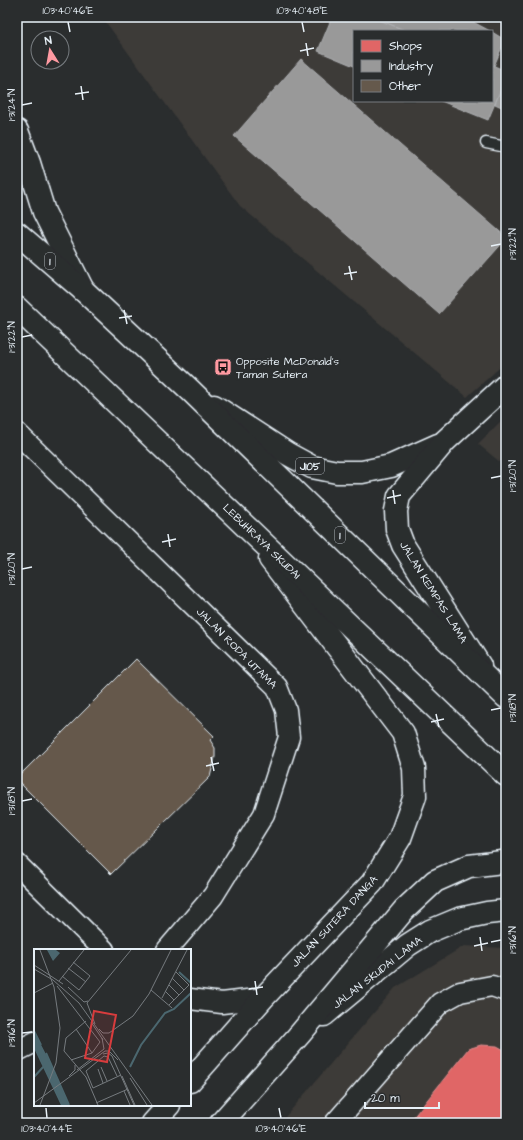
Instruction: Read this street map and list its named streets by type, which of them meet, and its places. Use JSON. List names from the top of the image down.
{
  "streets": {
    "main road": [
      "1",
      "J105",
      "LEBUHRAYA SKUDAI",
      "JALAN KEMPAS LAMA",
      "JALAN SUTERA DANGA",
      "JALAN SKUDAI LAMA"
    ],
    "street": ["JALAN RODA UTAMA"]
  },
  "crossings": [
    ["1", "JALAN KEMPAS LAMA"],
    ["LEBUHRAYA SKUDAI", "JALAN SUTERA DANGA"]
  ],
  "places": {
    "bus stop": ["Opposite McDonald's Taman Sutera"]
  },
  "legend": ["Shops", "Industry", "Other"],
  "scale_bar": "20 m",
  "north": "top",
  "coordinates": [
    "103°40'46\"E",
    "103°40'48\"E",
    "1°31'24\"N",
    "1°31'22\"N",
    "1°31'20\"N",
    "1°31'18\"N",
    "1°31'16\"N",
    "103°40'44\"E"
  ]
}
